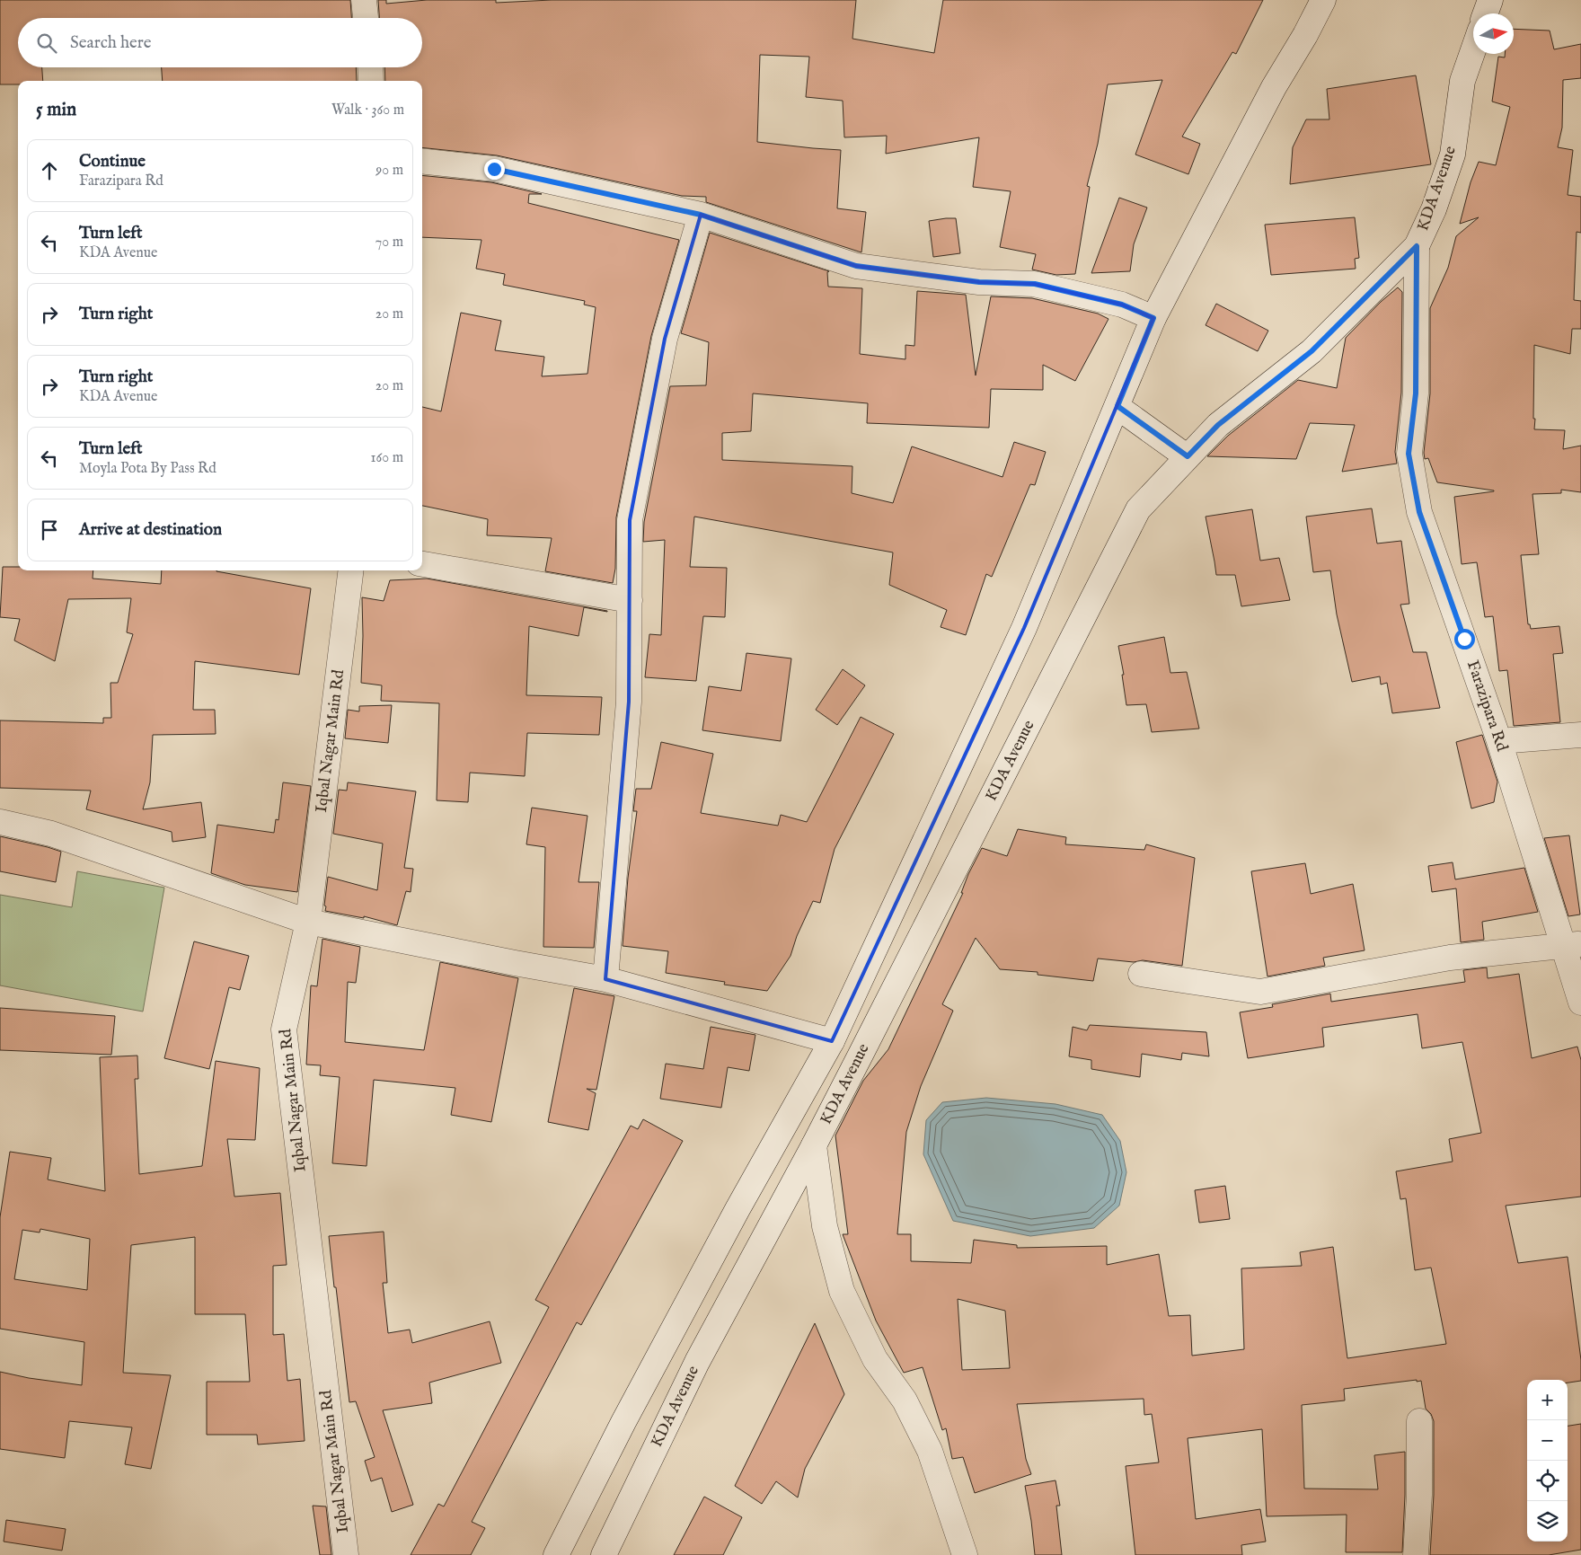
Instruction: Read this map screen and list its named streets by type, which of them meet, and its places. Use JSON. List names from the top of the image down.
{
  "streets": {
    "street": ["KDA Avenue", "Farazipara Rd", "Iqbal Nagar Main Rd"]
  },
  "crossings": [
    ["KDA Avenue", "Farazipara Rd"]
  ],
  "north": "right",
  "page": {
    "search": "Search here",
    "heading": ["5 min", "Walk · 360 m"],
    "list": [
      ["Continue", "Farazipara Rd", "90 m"],
      ["Turn left", "KDA Avenue", "70 m"],
      ["Turn right", "20 m"],
      ["Turn right", "KDA Avenue", "20 m"],
      ["Turn left", "Moyla Pota By Pass Rd", "160 m"],
      "Arrive at destination"
    ],
    "map_buttons": ["+", "−"]
  }
}
